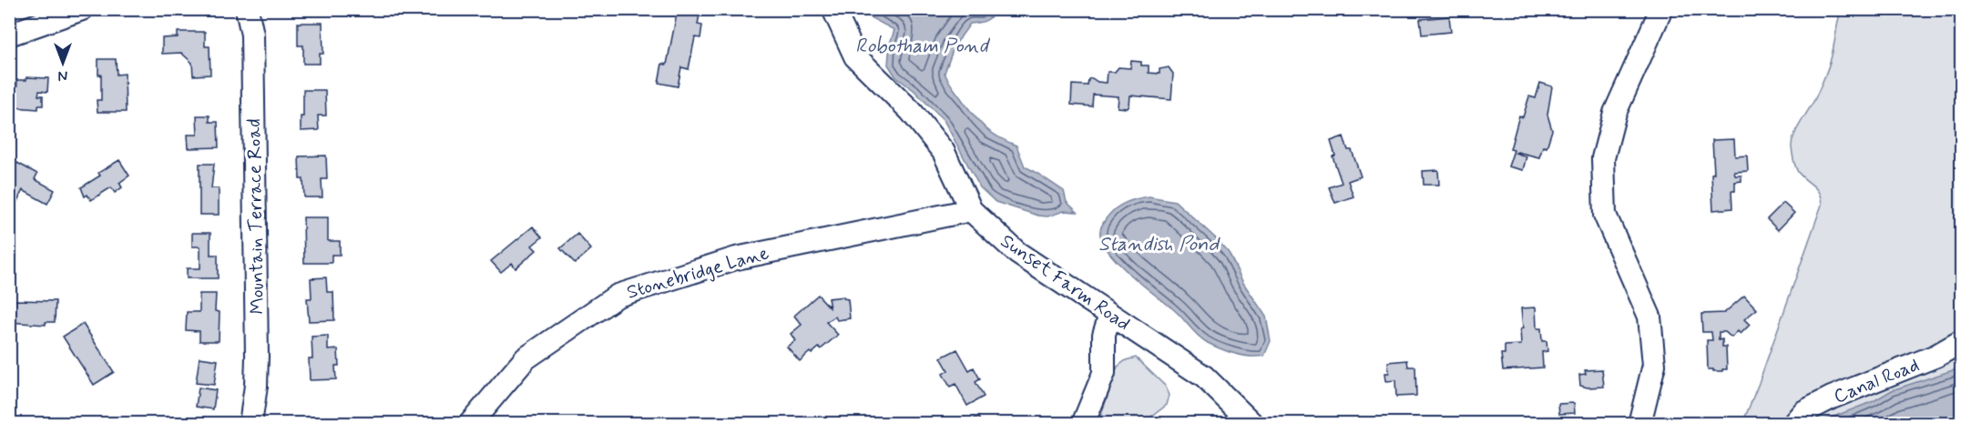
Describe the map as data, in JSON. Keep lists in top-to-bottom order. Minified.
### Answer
{"streets":{"street":["Mountain Terrace Road","Stonebridge Lane","Sunset Farm Road","Canal Road"]},"crossings":[["Stonebridge Lane","Sunset Farm Road"]],"water":["Robotham Pond","Standish Pond"],"north":"bottom"}
